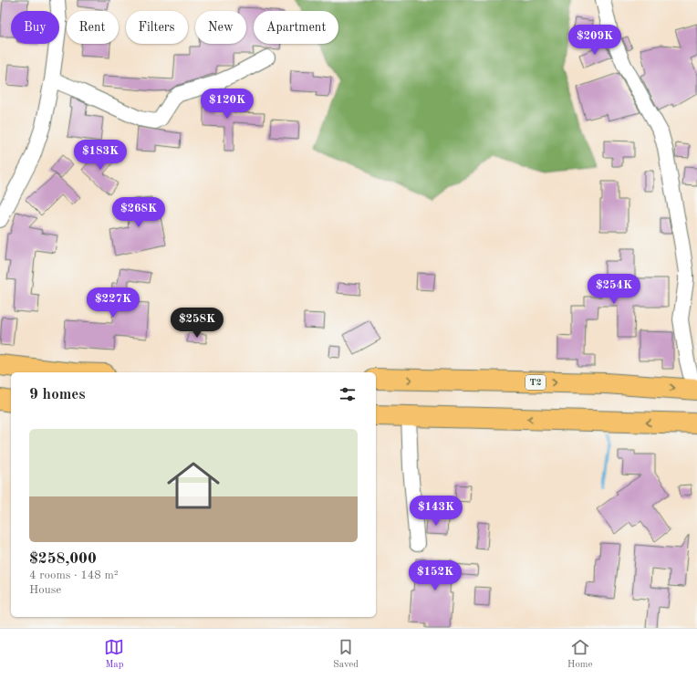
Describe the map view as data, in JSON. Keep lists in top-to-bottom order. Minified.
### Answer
{"streets":{"highway":["T2"]},"page":{"chip":["Buy","Rent","Filters","New","Apartment"],"price":["$209K","$120K","$183K","$268K","$254K","$227K","$258K","$143K","$152K"],"heading":"9 homes","list":[{"name":"$258,000","note":"4 rooms · 148 m² · House"}],"tabs":["Map","Saved","Home"]}}
